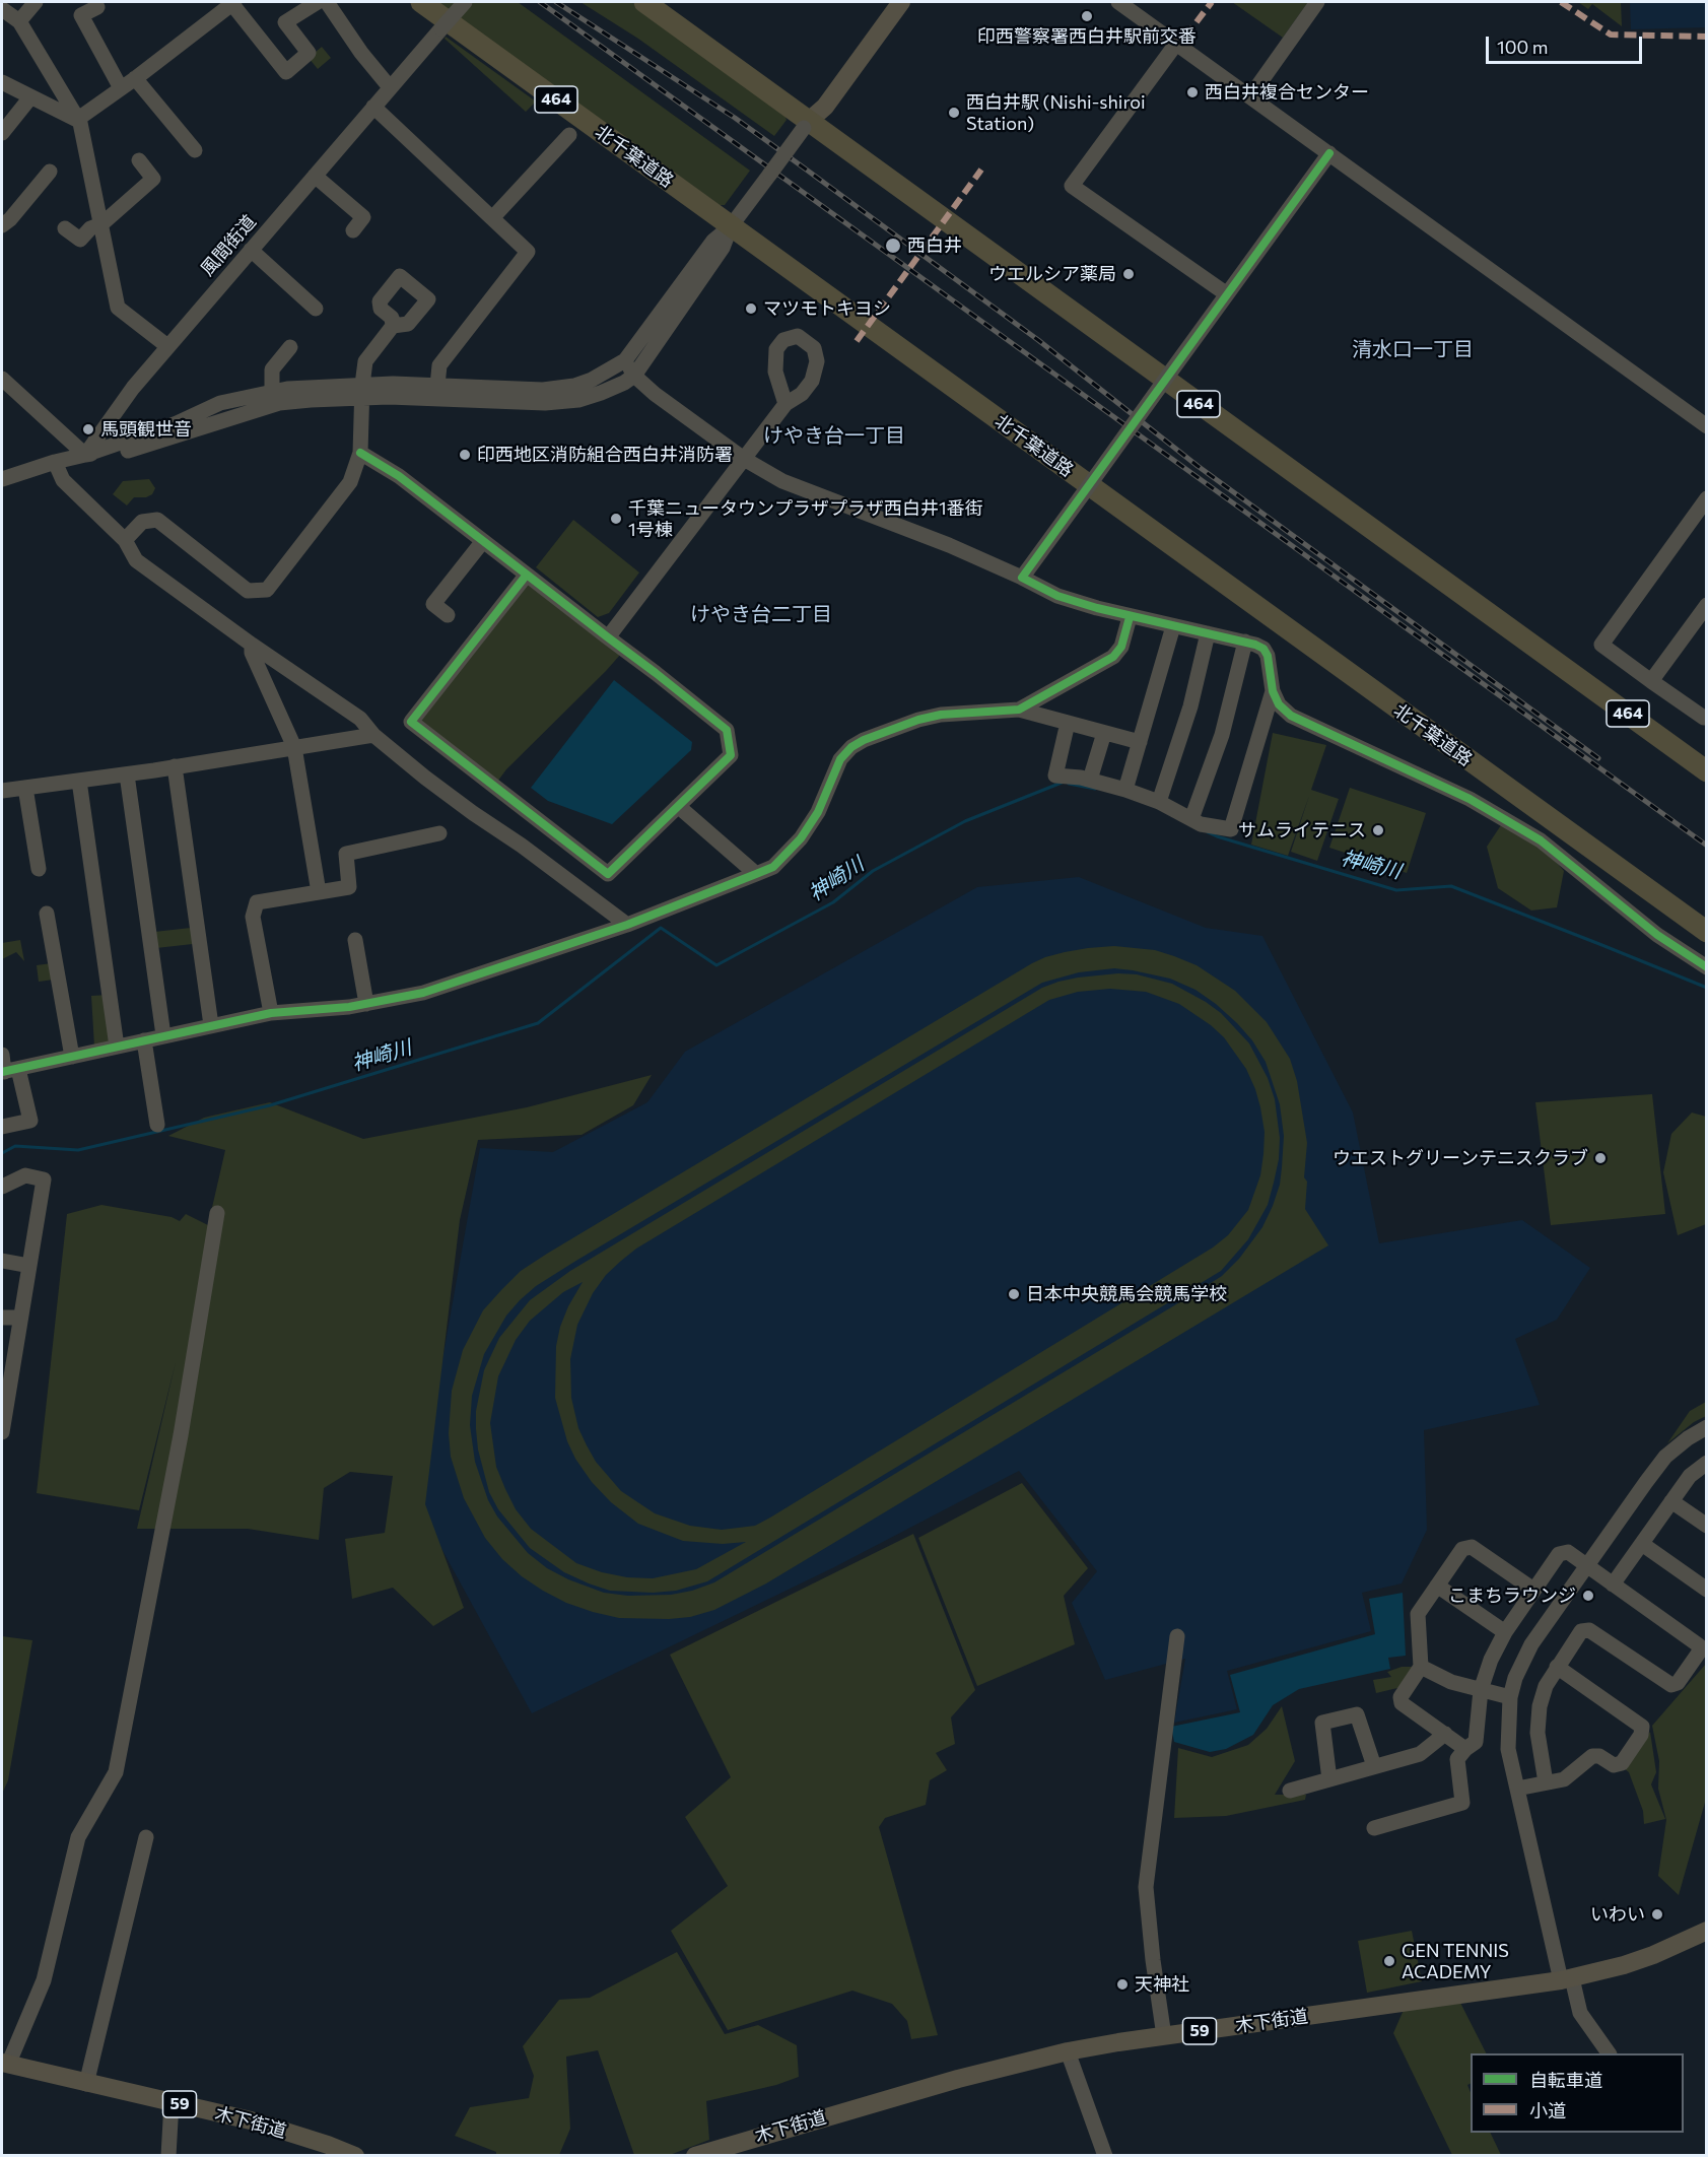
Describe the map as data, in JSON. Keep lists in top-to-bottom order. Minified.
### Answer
{"streets":{"highway":["464","北千葉道路"],"main road":["木下街道","59"],"street":["風間街道"]},"districts":["清水口一丁目","けやき台一丁目","けやき台二丁目"],"water":["神崎川"],"places":["印西警察署西白井駅前交番","西白井複合センター","西白井駅 (Nishi-shiroi Station)","西白井","ウエルシア薬局","マツモトキヨシ","馬頭観世音","印西地区消防組合西白井消防署","千葉ニュータウンプラザプラザ西白井1番街 1号棟","サムライテニス","ウエストグリーンテニスクラブ","日本中央競馬会競馬学校","こまちラウンジ","いわい","GEN TENNIS ACADEMY","天神社"],"legend":["自転車道","小道"],"scale_bar":"100 m"}
